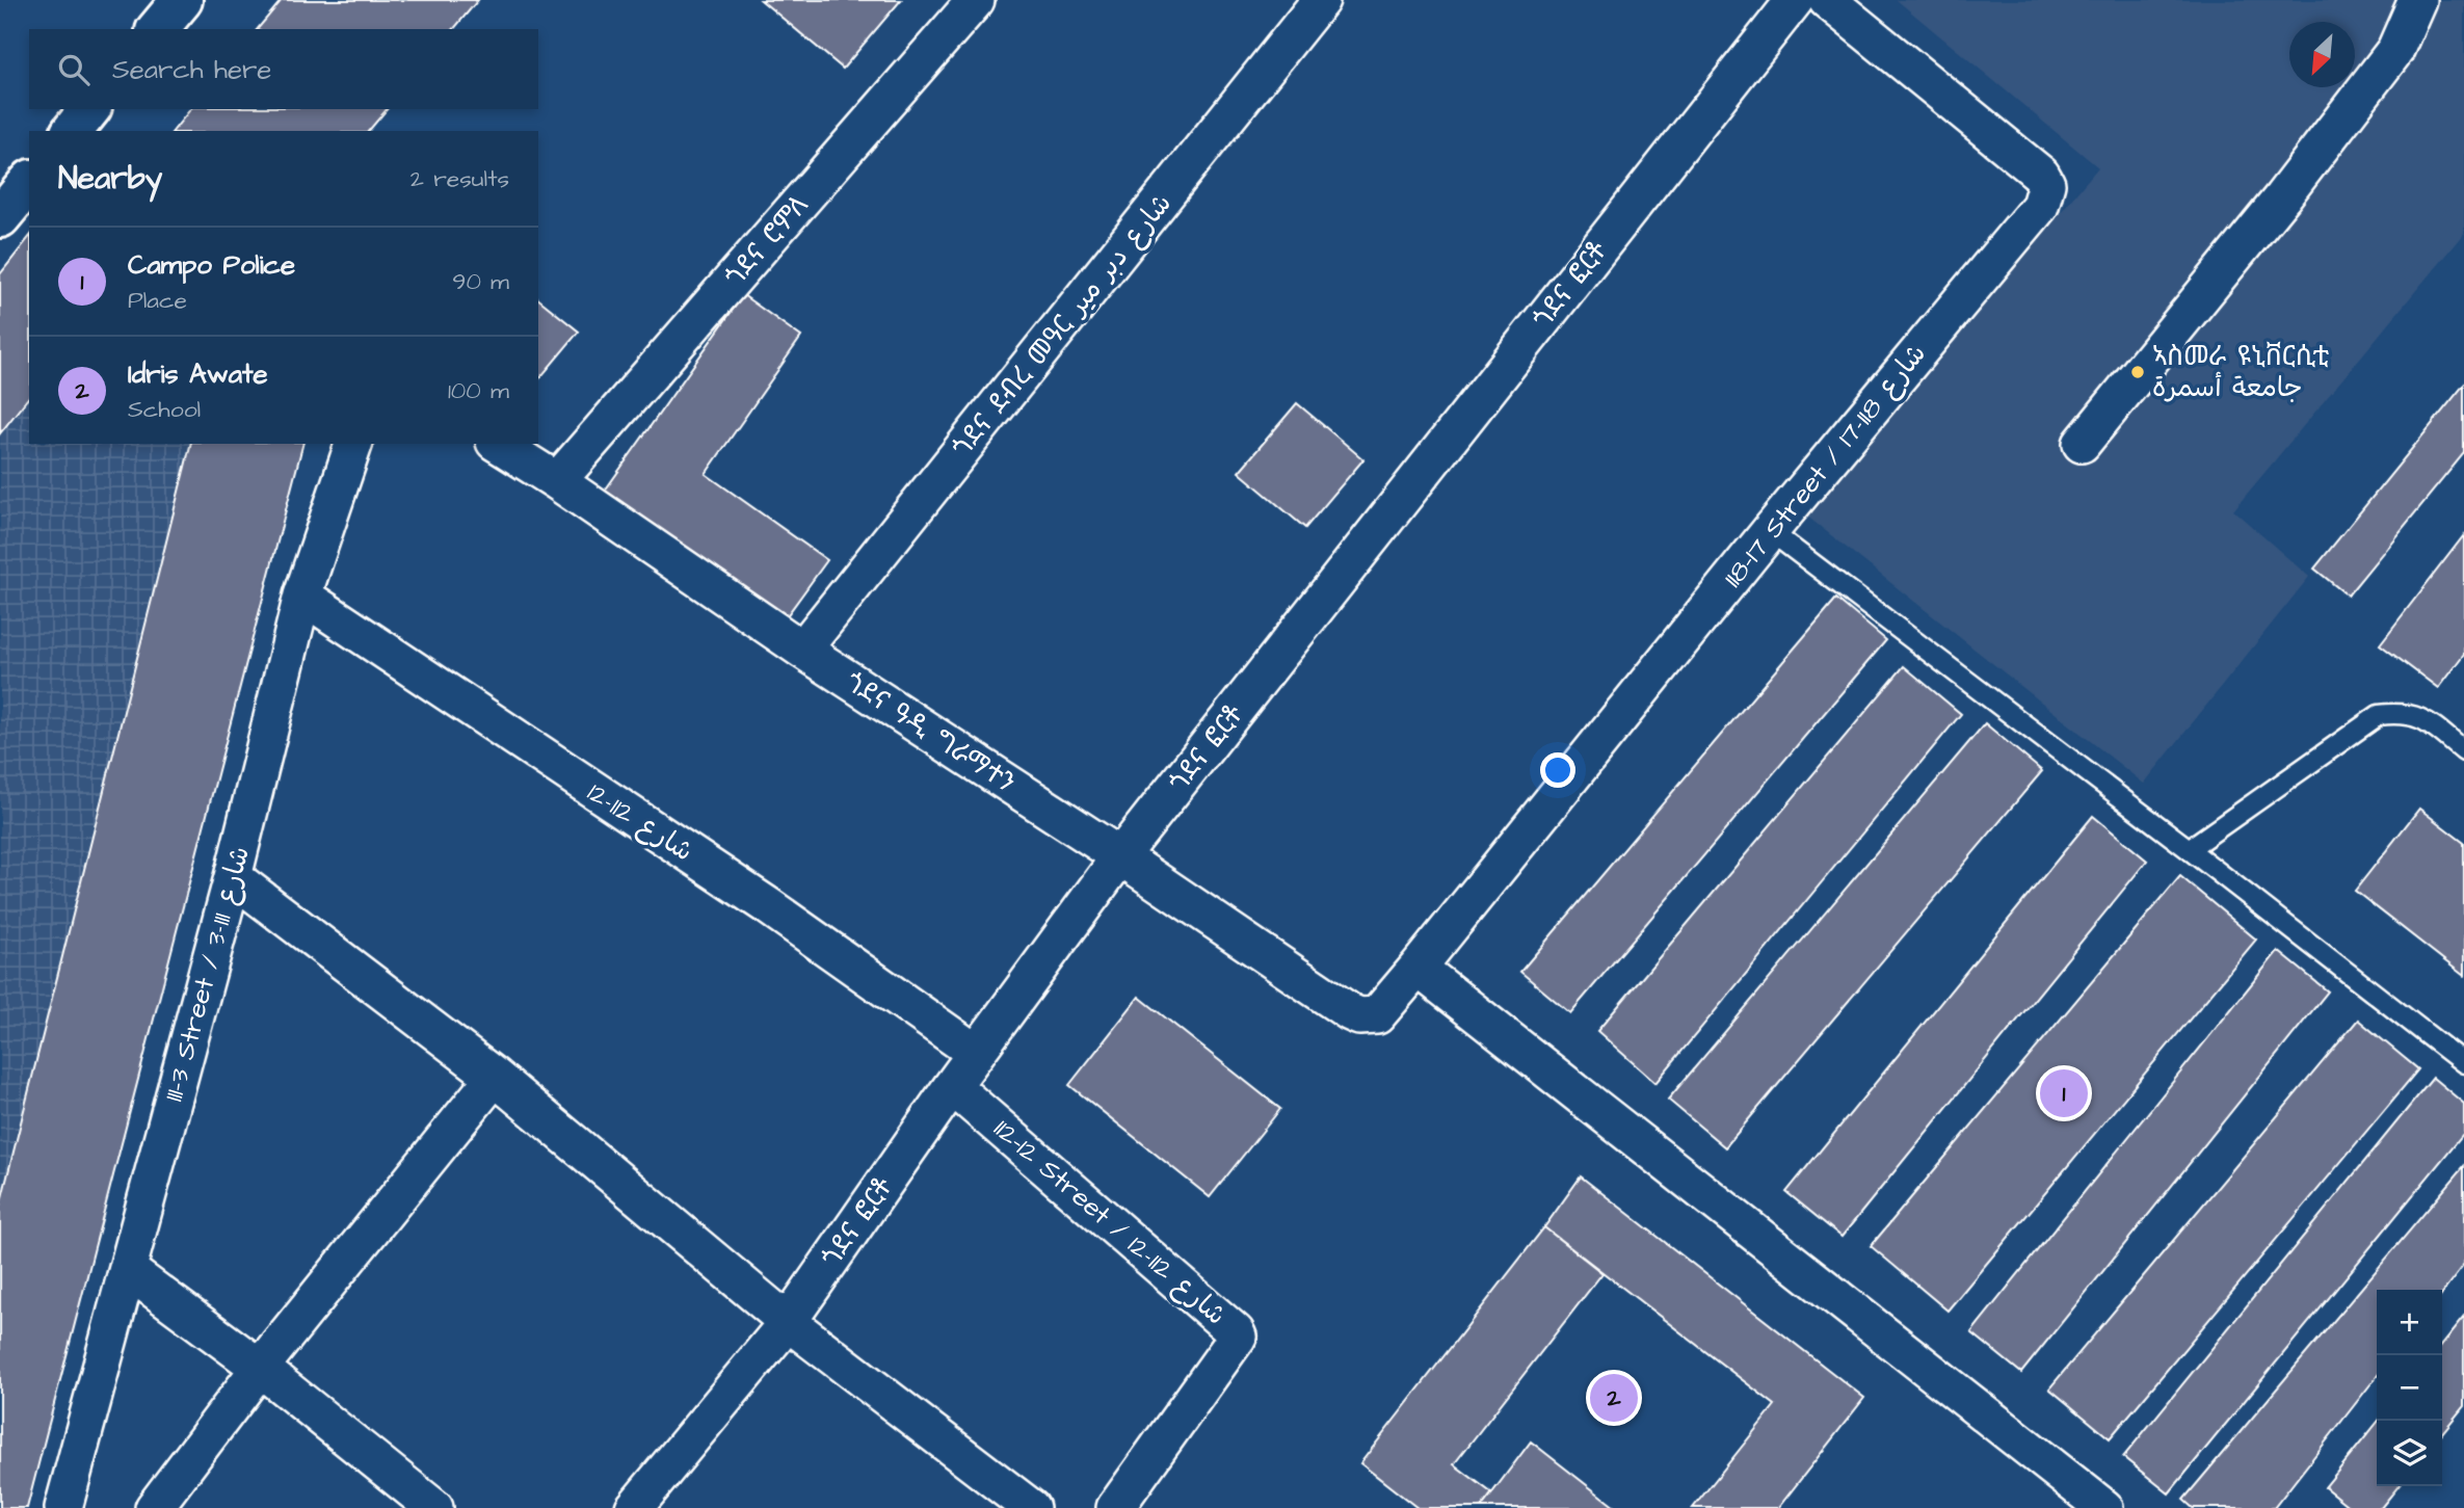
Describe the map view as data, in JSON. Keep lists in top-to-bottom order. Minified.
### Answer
{"streets":{"street":["ጎደና ሮምለ","ጎደና ፎርቶ","ጎደና ደብረ መዓር شارع دبر مير","118-17 Street / شارع 118-17","ጎደና ዓዲ ግራማተን","شارع 112-12","111-3 Street / شارع 111-3","112-12 Street / شارع 112-12"]},"crossings":[["ጎደና ሮምለ","ጎደና ዓዲ ግራማተን"],["ጎደና ፎርቶ","ጎደና ዓዲ ግራማተን"],["ጎደና ፎርቶ","شارع 112-12"],["ጎደና ፎርቶ","112-12 Street / شارع 112-12"],["ጎደና ደብረ መዓር شارع دبر مير","ጎደና ዓዲ ግራማተን"],["118-17 Street / شارع 118-17","ጎደና ዓዲ ግራማተን"],["شارع 112-12","111-3 Street / شارع 111-3"]],"places":["ኣስመራ ዩኒቨርሲቲ جامعة أسمرة"],"north":"bottom left","page":{"search":"Search here","heading":["Nearby","2 results"],"list":[{"mark":"1","name":"Campo Police","note":"Place","value":"90 m"},{"mark":"2","name":"Idris Awate","note":"School","value":"100 m"}],"pins":["1","2"],"map_buttons":["+","−"]}}
